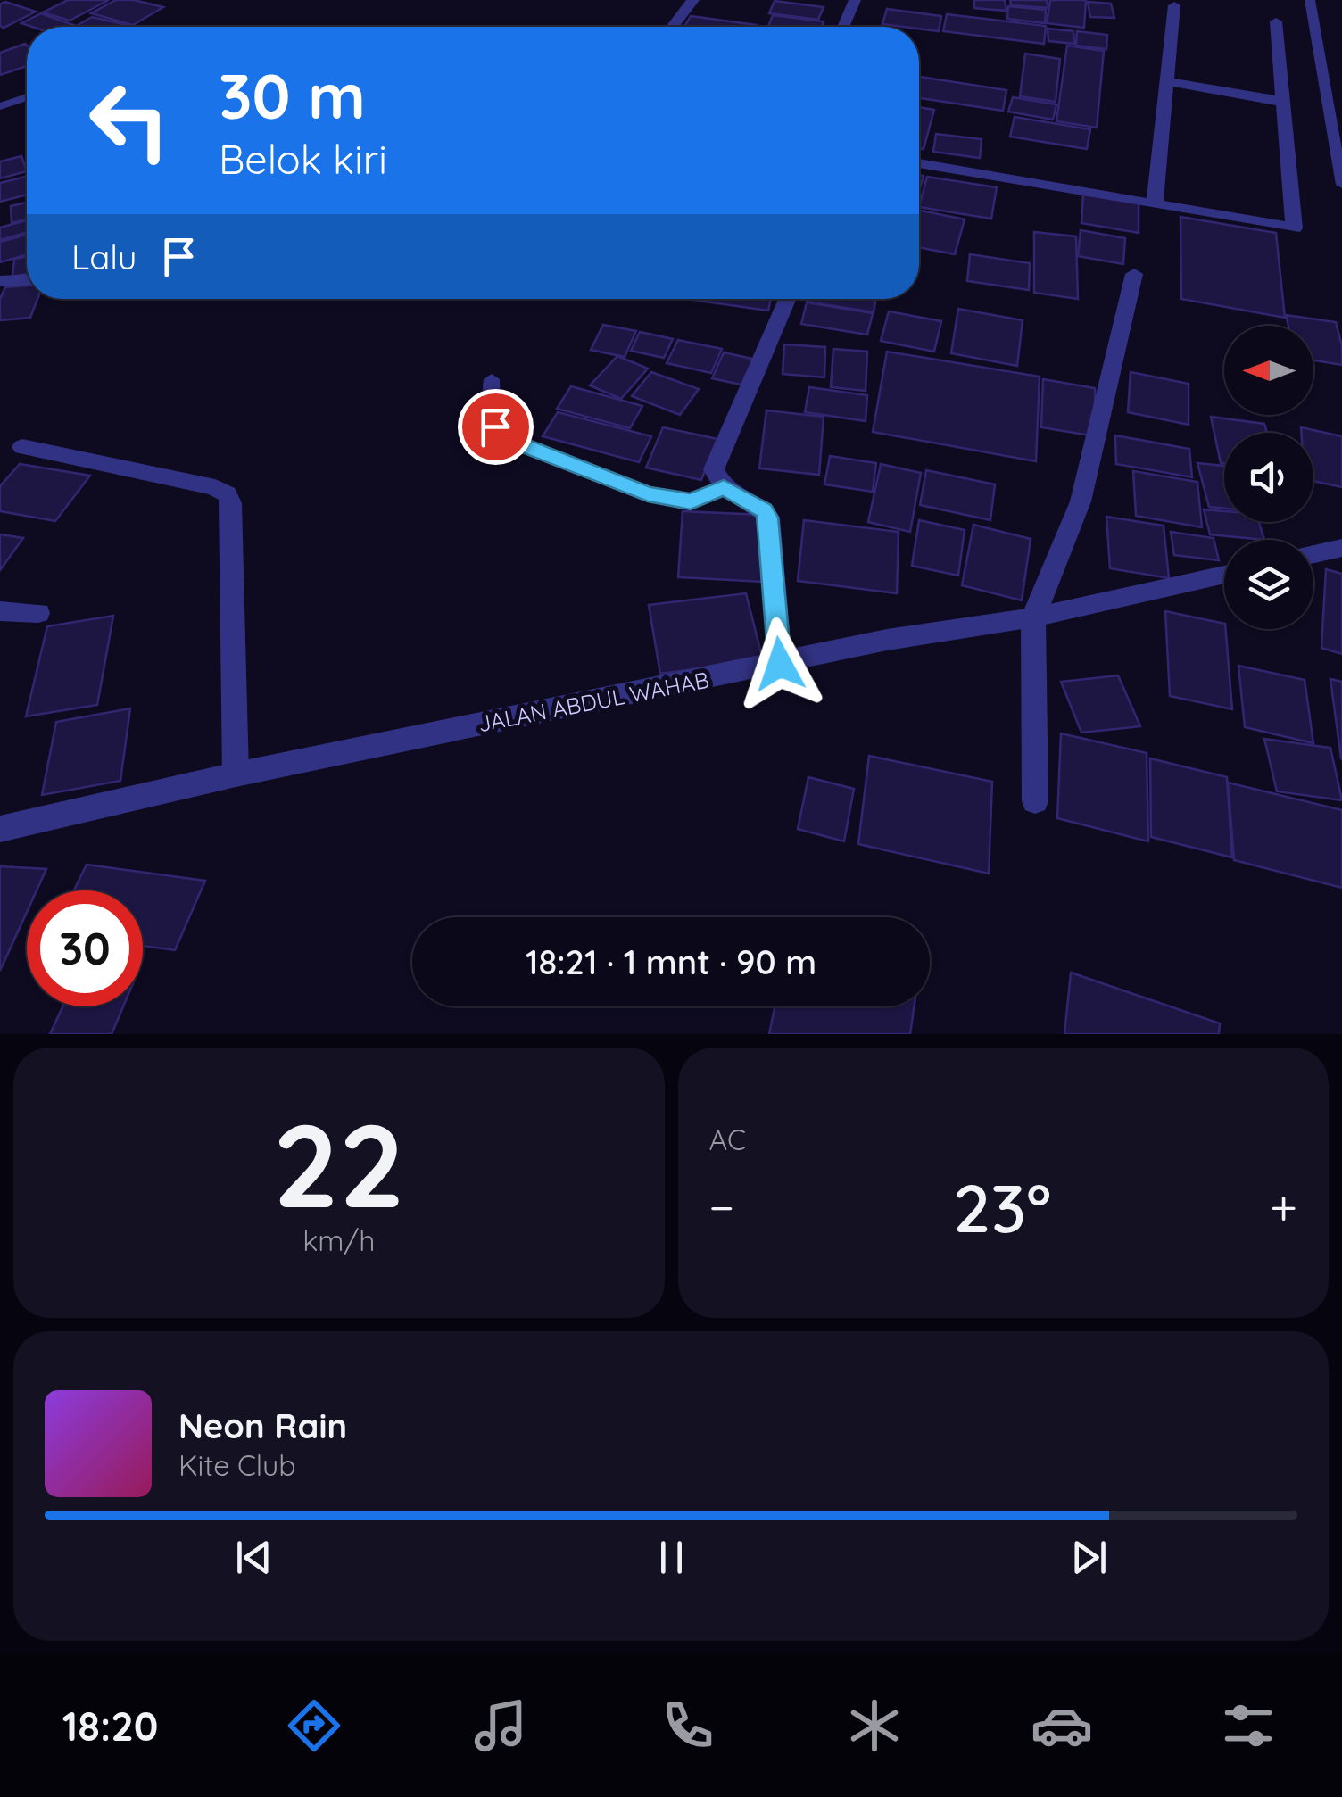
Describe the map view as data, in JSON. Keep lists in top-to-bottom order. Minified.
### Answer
{"streets":{"street":["JALAN ABDUL WAHAB"]},"north":"left","page":{"turn":["30 m","Belok kiri"],"then":"Lalu","limit":"30","trip":"18:21 · 1 mnt · 90 m","tile":[["22","km/h"],"AC"],"heat":["−","23°","+"],"song":["Neon Rain","Kite Club"],"tabs":"18:20"}}
